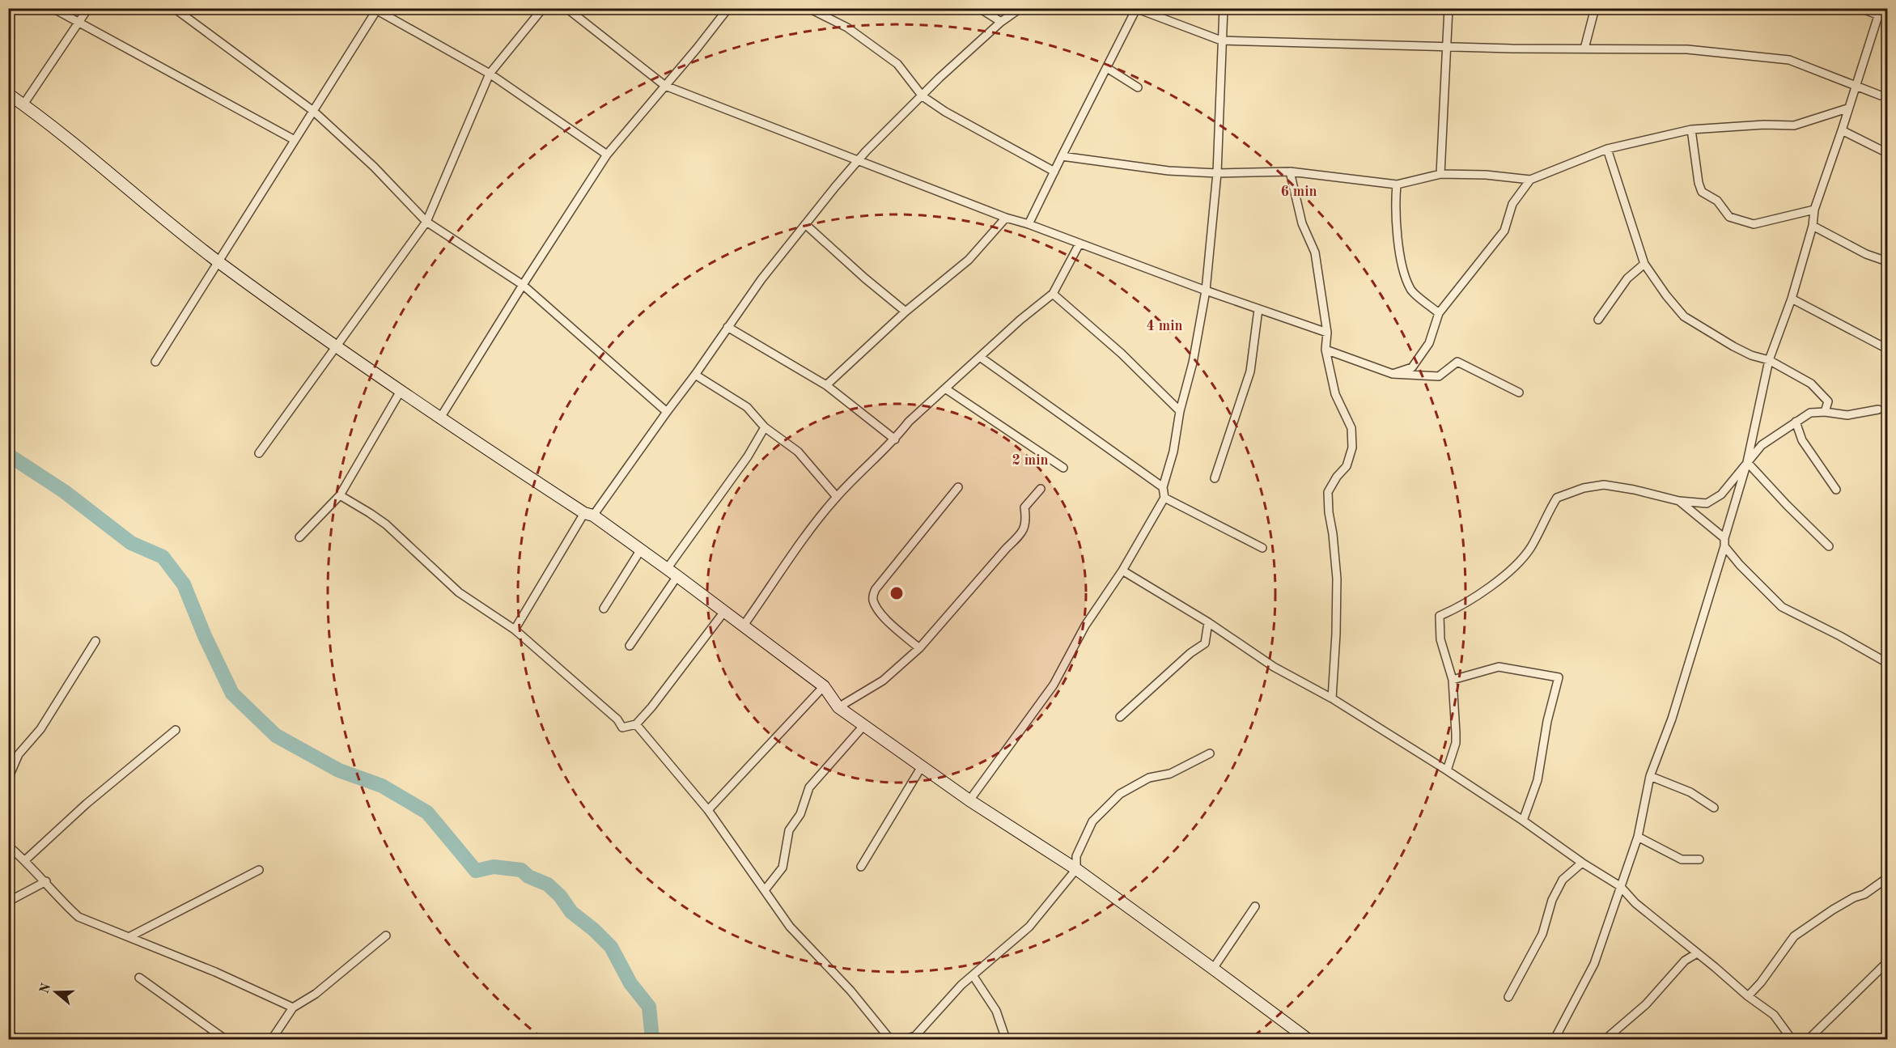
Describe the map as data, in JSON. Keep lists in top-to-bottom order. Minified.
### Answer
{"north":"left","rings":["6 min","4 min","2 min"]}
